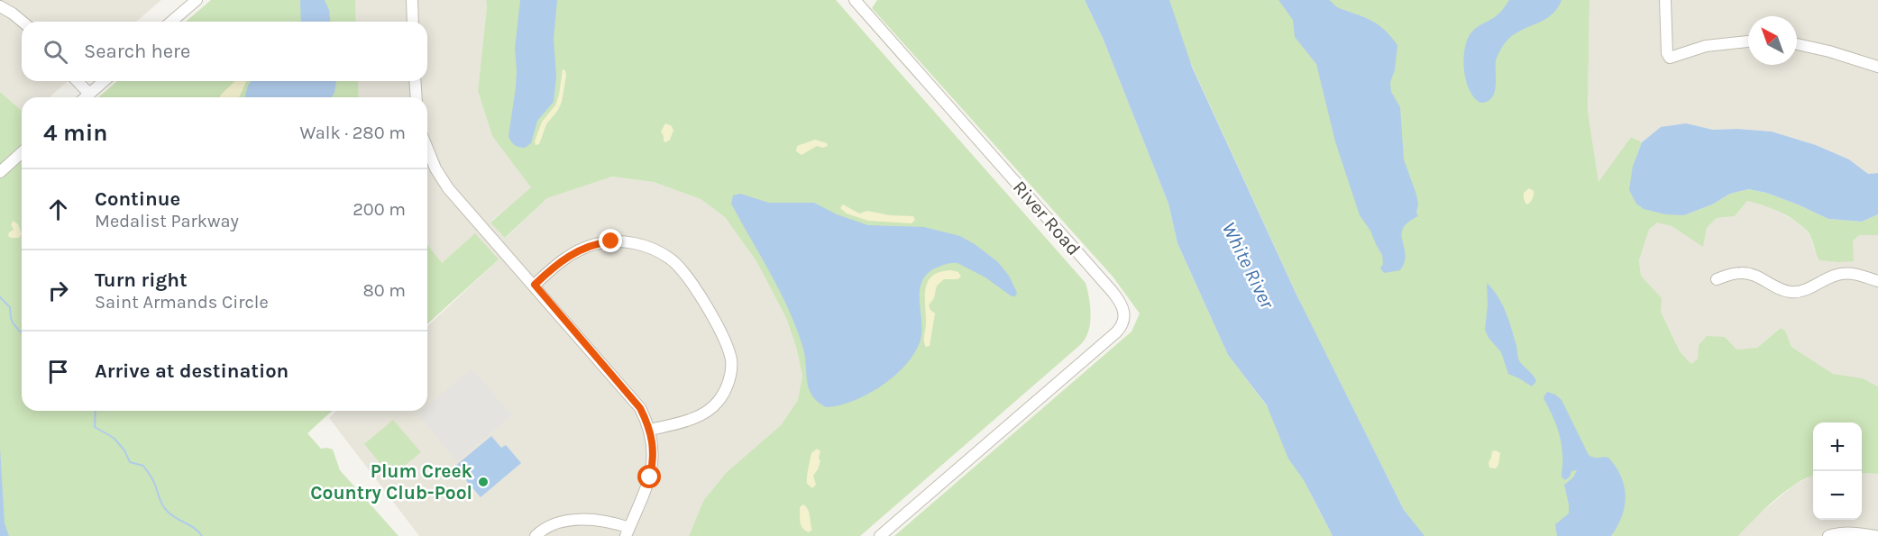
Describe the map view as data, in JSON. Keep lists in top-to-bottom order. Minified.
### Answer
{"streets":{"street":["River Road"]},"water":["White River"],"places":["Plum Creek Country Club-Pool"],"north":"top left","page":{"search":"Search here","heading":["4 min","Walk · 280 m"],"list":[["Continue","Medalist Parkway","200 m"],["Turn right","Saint Armands Circle","80 m"],"Arrive at destination"],"map_buttons":["+","−"]}}
